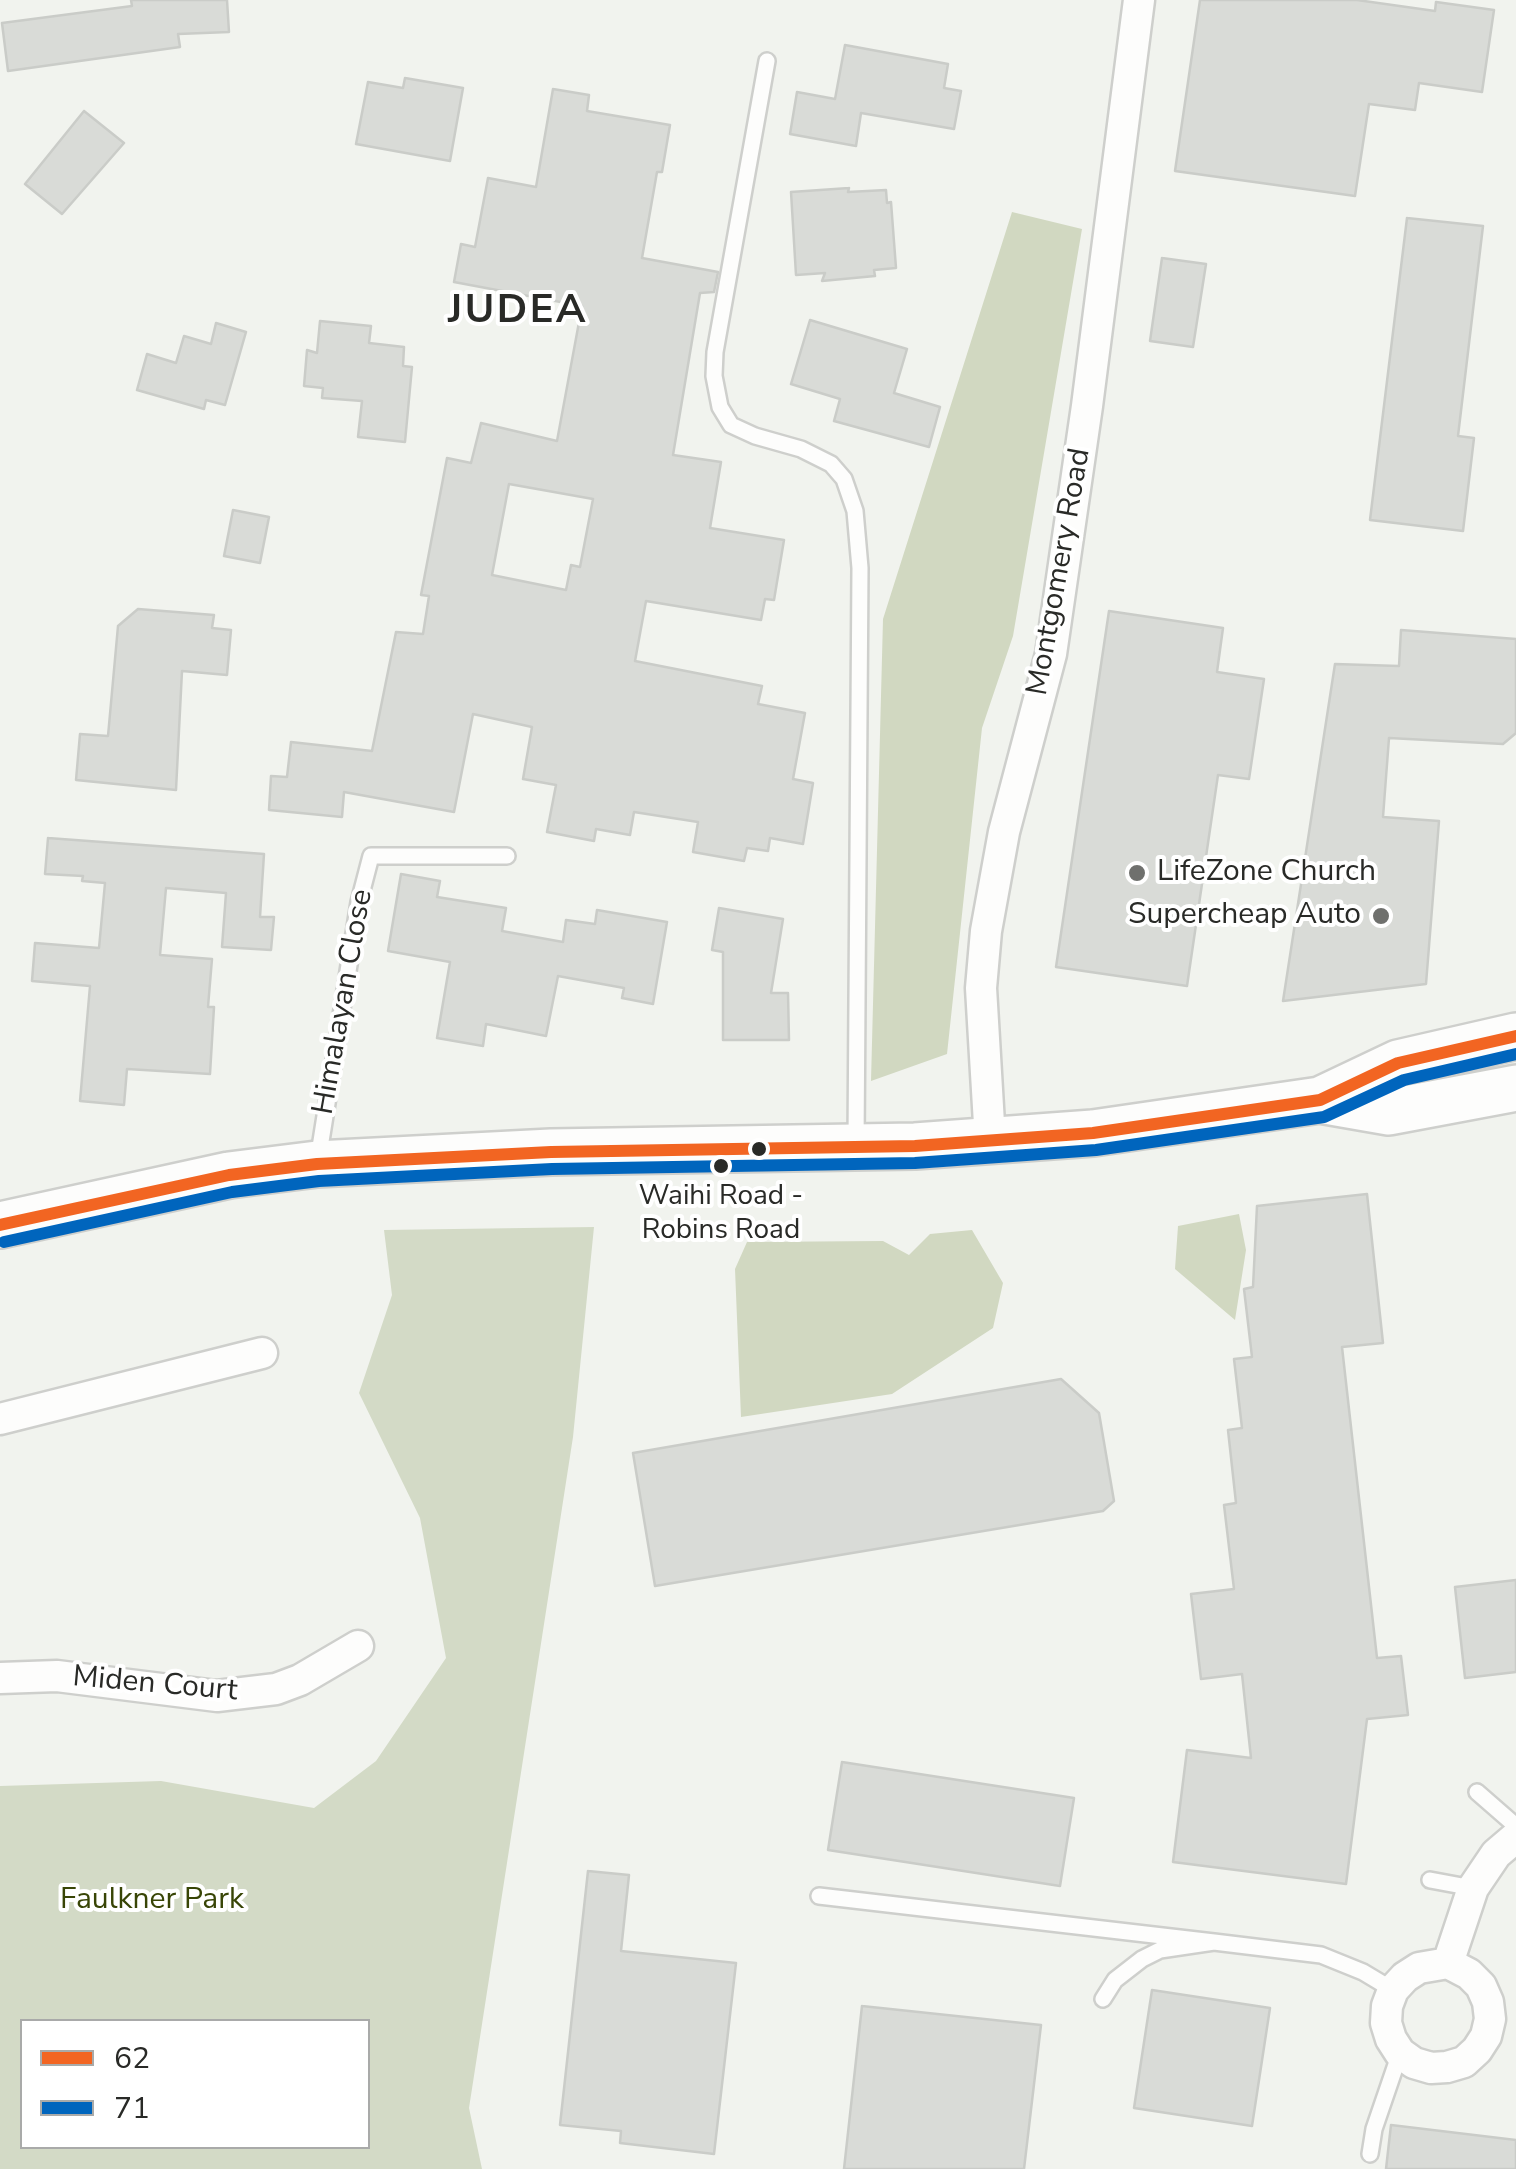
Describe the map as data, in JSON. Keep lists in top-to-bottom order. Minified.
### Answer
{"streets":{"street":["Montgomery Road","Miden Court"],"lane":["Himalayan Close"]},"districts":["JUDEA"],"parks":["Faulkner Park"],"places":["LifeZone Church","Supercheap Auto","Waihi Road - Robins Road"],"lines":["transit line 62","transit line 71"],"legend":["62","71"]}
